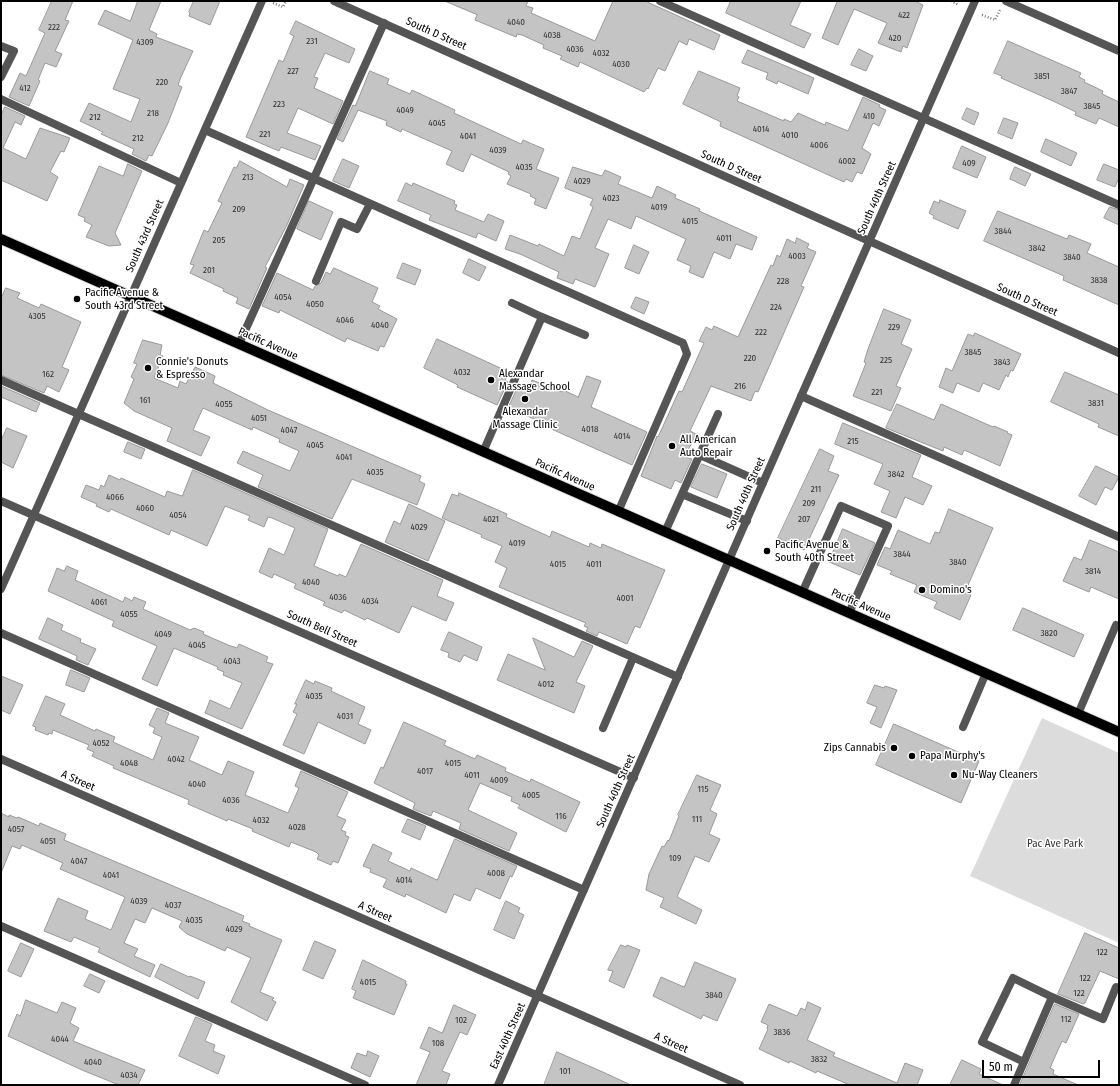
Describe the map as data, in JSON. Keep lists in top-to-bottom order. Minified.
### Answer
{"streets":{"main road":["Pacific Avenue"],"street":["South D Street","South 40th Street","South 43rd Street","South Bell Street","A Street","East 40th Street"]},"crossings":[["South D Street","South 40th Street"],["South 40th Street","Pacific Avenue"],["South 40th Street","South Bell Street"],["South 40th Street","A Street"],["South 40th Street","East 40th Street"],["South 43rd Street","Pacific Avenue"],["South 43rd Street","South Bell Street"],["A Street","East 40th Street"]],"parks":["Pac Ave Park"],"places":["Pacific Avenue & South 43rd Street","Connie's Donuts & Espresso","Alexandar Massage School","Alexandar Massage Clinic","All American Auto Repair","Pacific Avenue & South 40th Street","Domino's","Zips Cannabis","Papa Murphy's","Nu-Way Cleaners"],"house_numbers":["422","4040","222","4038","420","231","4309","4036","4032","4030","227","3851","220","412","3847","223","3845","4049","218","410","212","4045","4014","221","4010","4041","212","4006","4039","4002","409","4035","213","4029","4023","4019","209","4015","3844","4011","205","3842","4003","3840","201","3838","228","4054","4050","224","4305","4046","4040","229","222","3845","220","225","3843","4032","162","216","221","161","3831","4055","4051","4018","4047","4014","215","4045","4041","4035","3842","211","4066","209","4060","4054","4021","207","4029","4019","3844","3840","4015","4011","3814","4040","4036","4001","4034","4061","4055","3820","4049","4045","4043","4012","4035","4031","4052","4042","4048","4015","4017","4011","4009","4040","115","4005","4036","116","111","4032","4028","4057","4051","109","4047","4008","4041","4014","4039","4037","4035","4029","122","122","4015","122","3840","112","102","3836","4044","108","3832","4040","101","4034"],"scale_bar":"50 m"}
